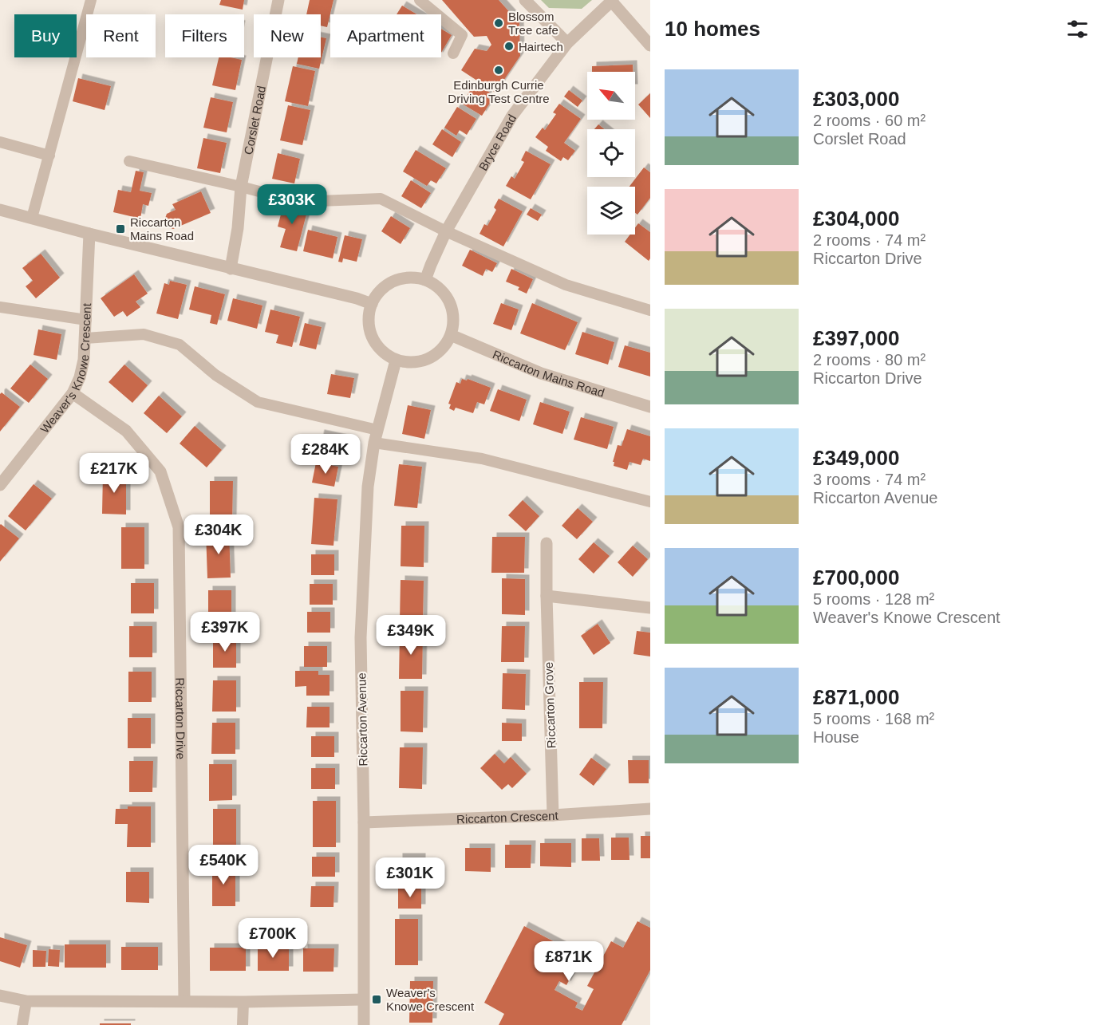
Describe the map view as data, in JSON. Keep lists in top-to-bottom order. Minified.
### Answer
{"streets":{"street":["Corslet Road","Bryce Road","Weaver's Knowe Crescent","Riccarton Mains Road","Riccarton Grove","Riccarton Drive","Riccarton Avenue","Riccarton Crescent"]},"crossings":[["Bryce Road","Riccarton Mains Road"],["Bryce Road","Riccarton Avenue"],["Weaver's Knowe Crescent","Riccarton Drive"],["Riccarton Mains Road","Riccarton Avenue"],["Riccarton Grove","Riccarton Crescent"],["Riccarton Avenue","Riccarton Crescent"]],"places":{"other":["Blossom Tree cafe","Hairtech","Edinburgh Currie Driving Test Centre"],"transit":["Riccarton Mains Road","Weaver's Knowe Crescent"]},"north":"top left","page":{"heading":"10 homes","chip":["Buy","Rent","Filters","New","Apartment"],"list":[{"name":"£303,000","note":"2 rooms · 60 m² · Corslet Road"},{"name":"£304,000","note":"2 rooms · 74 m² · Riccarton Drive"},{"name":"£397,000","note":"2 rooms · 80 m² · Riccarton Drive"},{"name":"£349,000","note":"3 rooms · 74 m² · Riccarton Avenue"},{"name":"£700,000","note":"5 rooms · 128 m² · Weaver's Knowe Crescent"},{"name":"£871,000","note":"5 rooms · 168 m² · House"}],"price":["£303K","£284K","£217K","£304K","£397K","£349K","£540K","£301K","£700K","£871K"]}}
